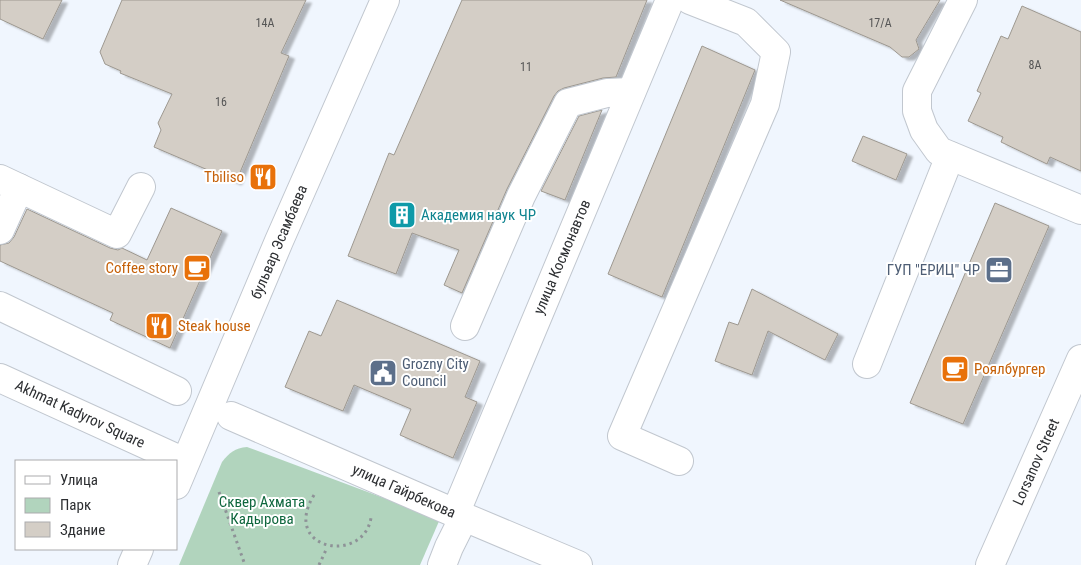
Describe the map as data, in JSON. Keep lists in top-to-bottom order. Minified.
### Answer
{"streets":{"street":["бульвар Эсамбаева","улица Космонавтов","Akhmat Kadyrov Square","Lorsanov Street","улица Гайрбекова"]},"crossings":[["улица Космонавтов","улица Гайрбекова"]],"parks":["Сквер Ахмата Кадырова"],"places":{"restaurant":["Tbiliso","Steak house"],"building":["Академия наук ЧР"],"cafe":["Coffee story","Роялбургер"],"office":["ГУП \"ЕРИЦ\" ЧР"],"public building":["Grozny City Council"]},"house_numbers":["14А","17/А","8А","11","16"],"legend":["Улица","Парк","Здание"]}
